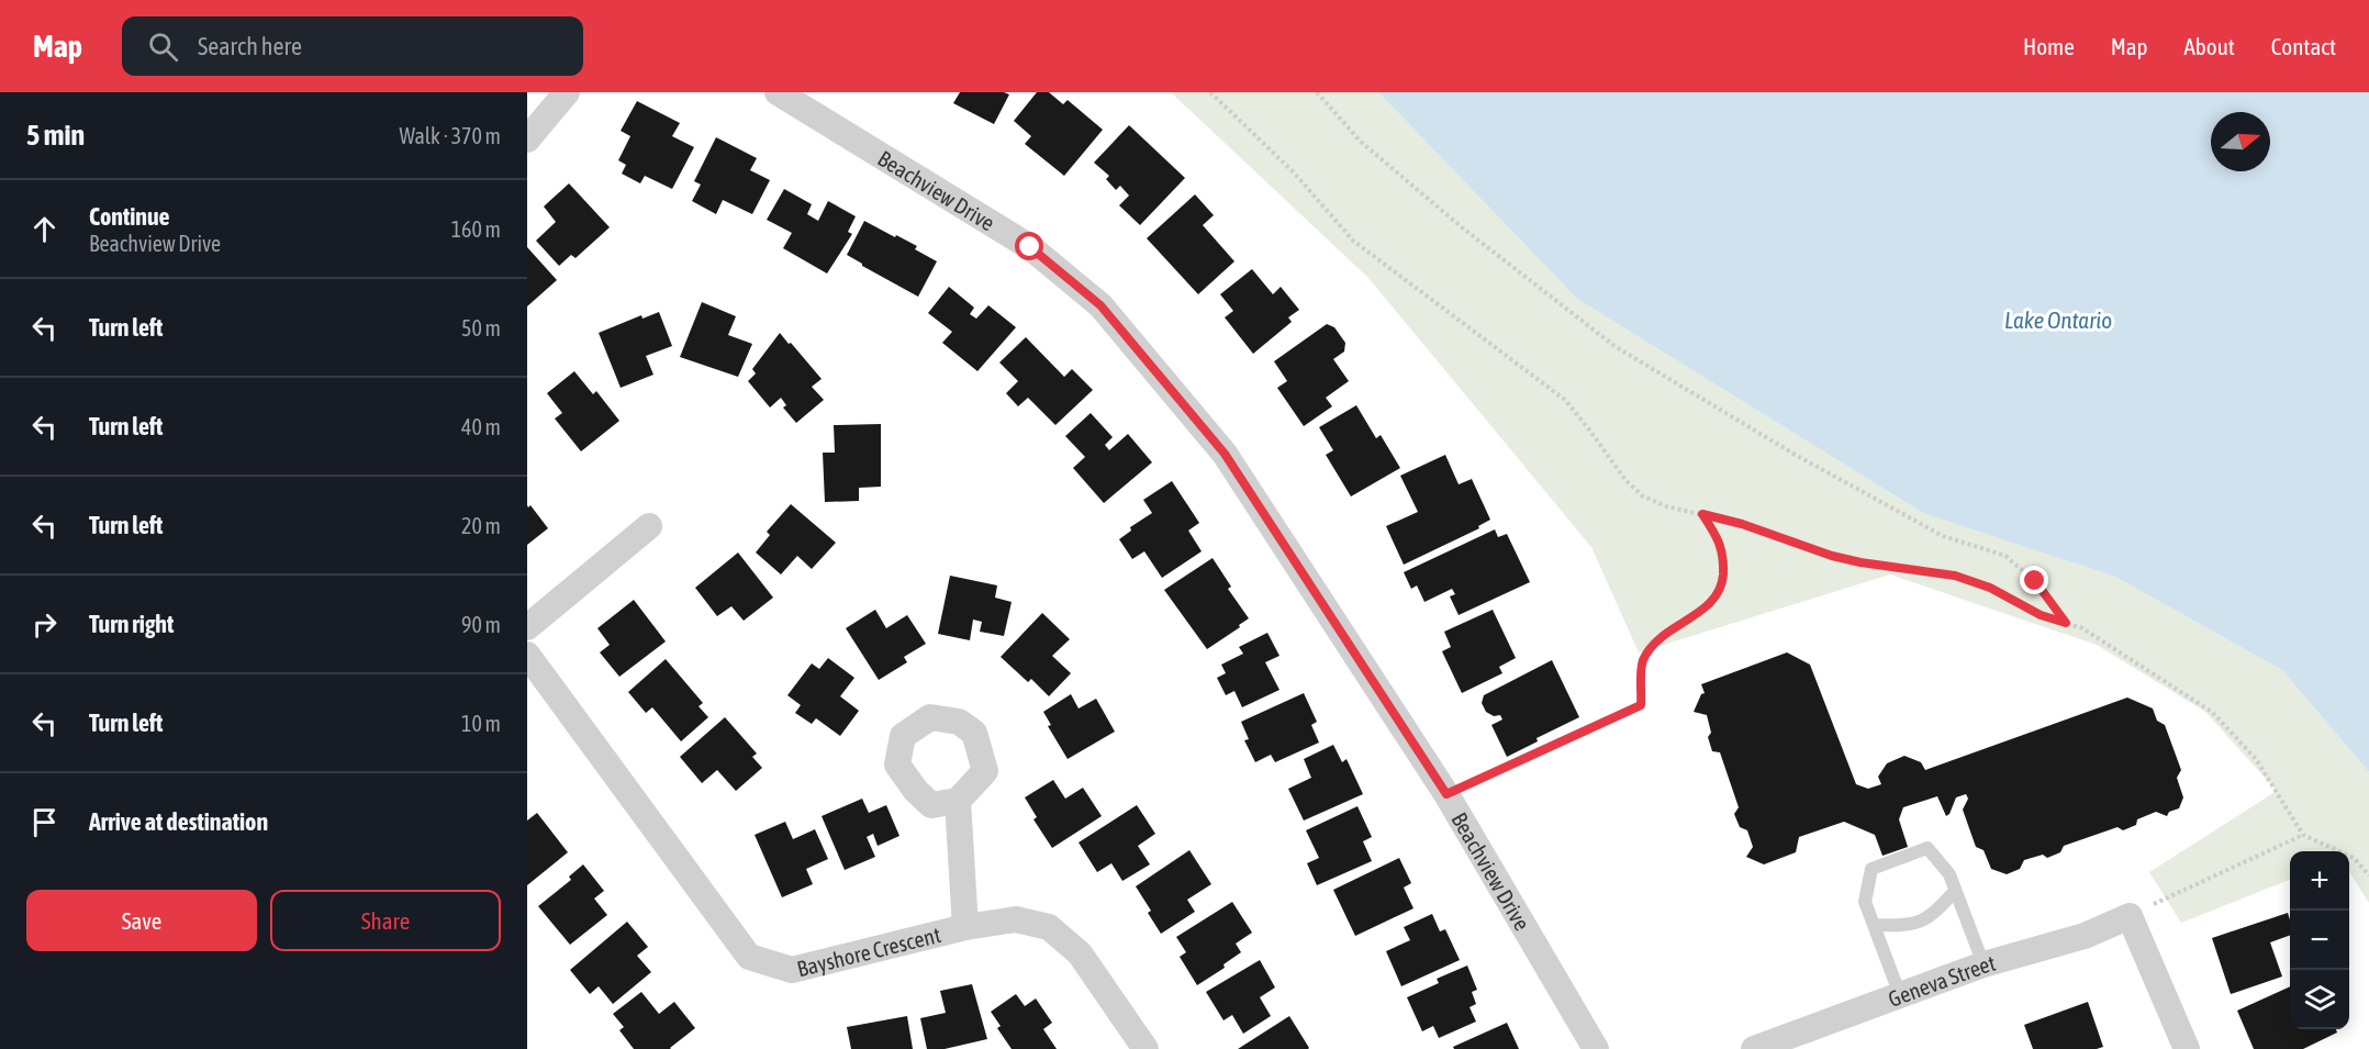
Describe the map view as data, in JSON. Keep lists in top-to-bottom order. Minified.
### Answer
{"streets":{"street":["Beachview Drive","Bayshore Crescent","Geneva Street"]},"water":["Lake Ontario"],"north":"right","page":{"header":"Map","search":"Search here","nav":["Home","Map","About","Contact"],"heading":["5 min","Walk · 370 m"],"list":[["Continue","Beachview Drive","160 m"],["Turn left","50 m"],["Turn left","40 m"],["Turn left","20 m"],["Turn right","90 m"],["Turn left","10 m"],"Arrive at destination"],"map_buttons":["+","−"],"buttons":["Save","Share"]}}
